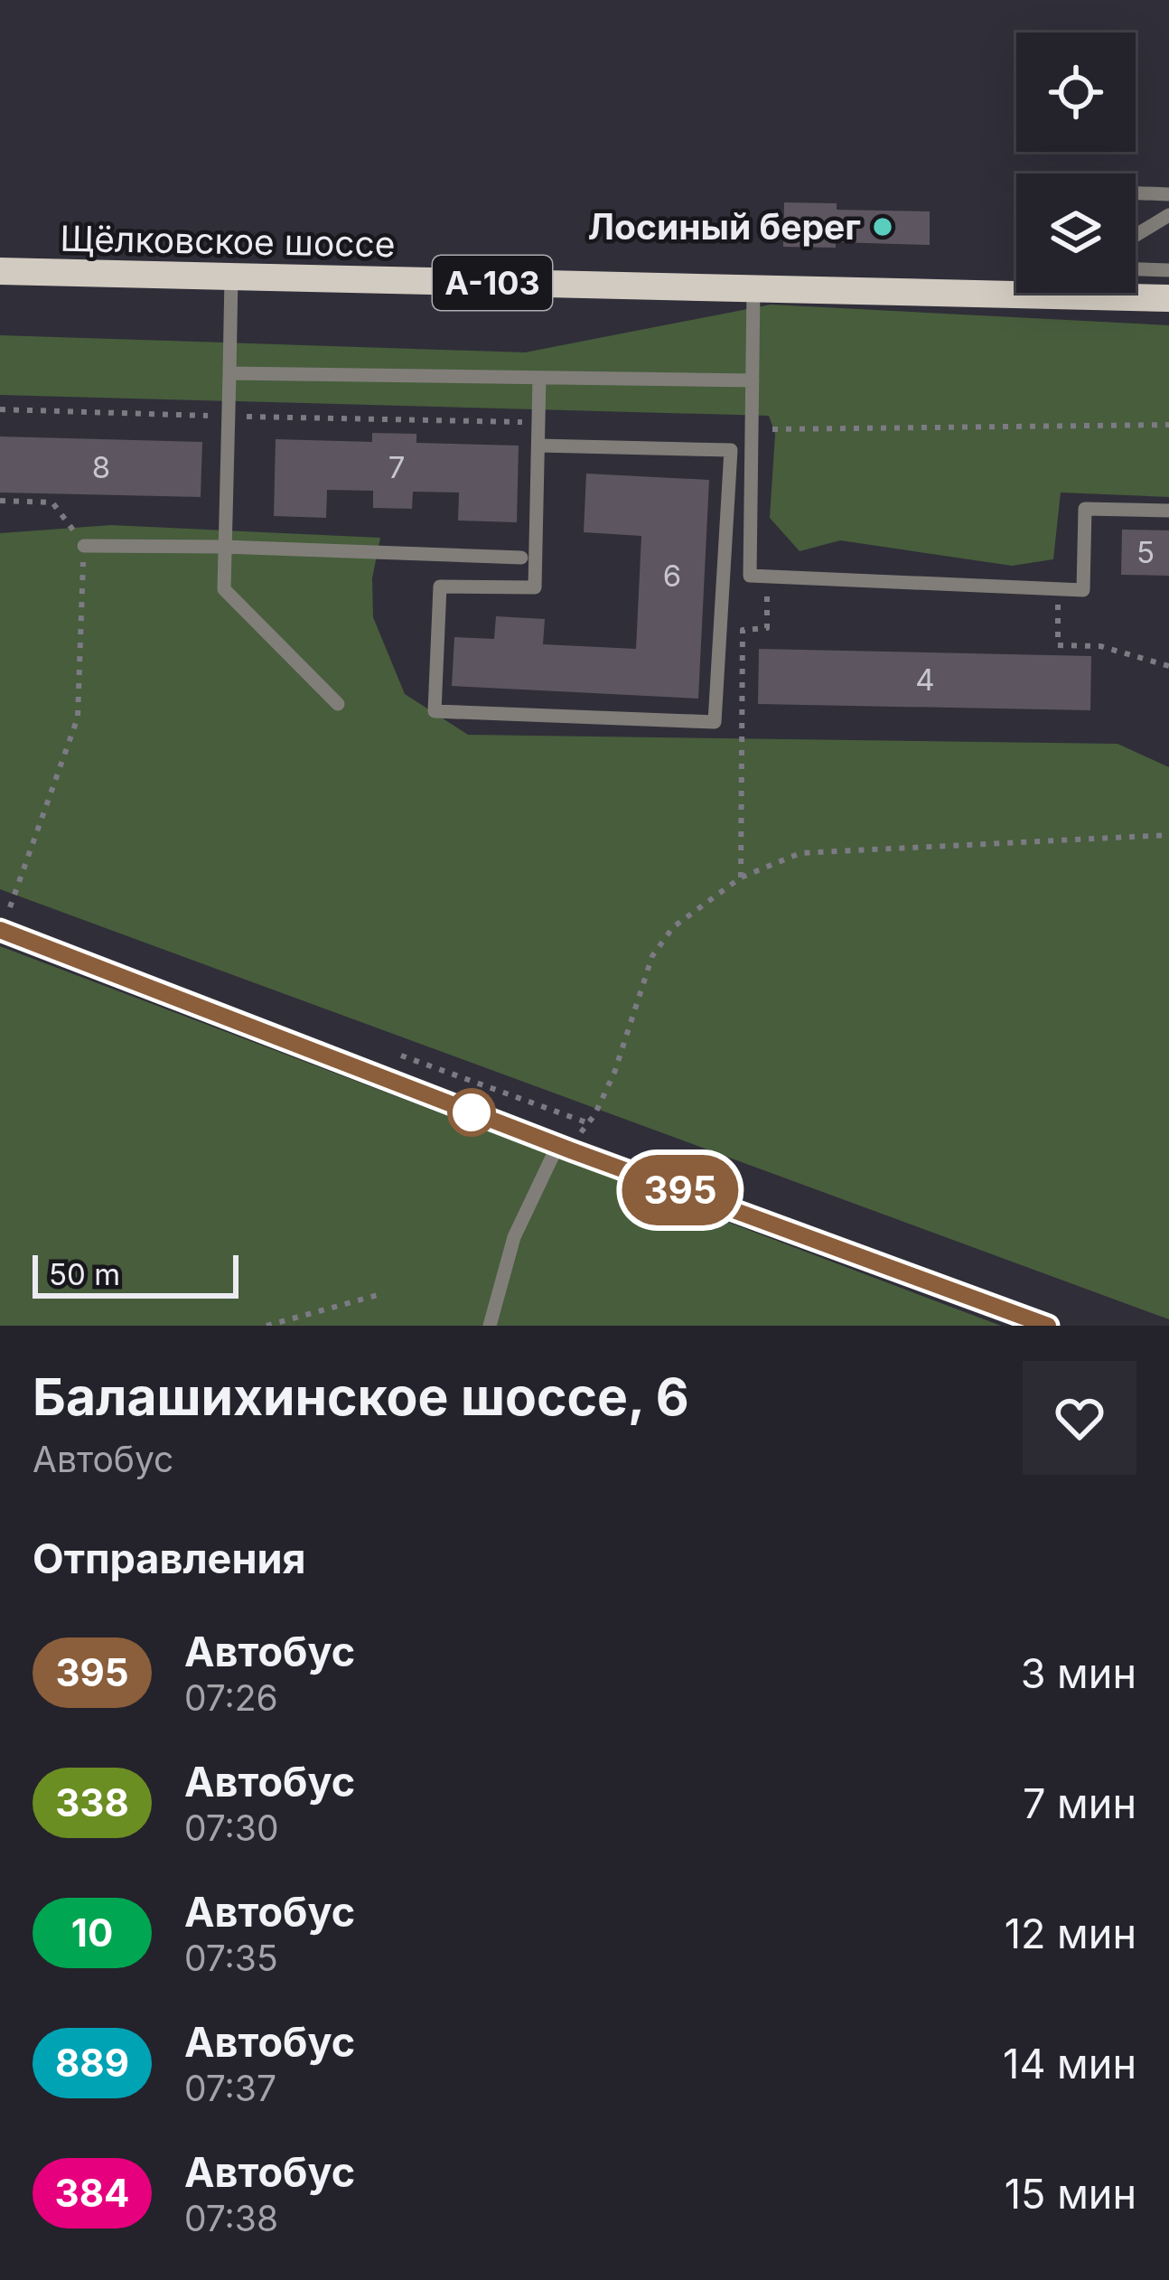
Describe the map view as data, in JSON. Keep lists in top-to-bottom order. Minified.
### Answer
{"streets":{"main road":["Щёлковское шоссе","А-103"]},"places":["Лосиный берег"],"lines":["bus line 395"],"house_numbers":["8","7","5","6","4"],"scale_bar":"50 m","page":{"on_map":"395","scale":"50 m","heading":[["Балашихинское шоссе, 6","Автобус"],"Отправления"],"list":[{"mark":"395","name":"Автобус","note":"07:26","value":"3 мин"},{"mark":"338","name":"Автобус","note":"07:30","value":"7 мин"},{"mark":"10","name":"Автобус","note":"07:35","value":"12 мин"},{"mark":"889","name":"Автобус","note":"07:37","value":"14 мин"},{"mark":"384","name":"Автобус","note":"07:38","value":"15 мин"}]}}
